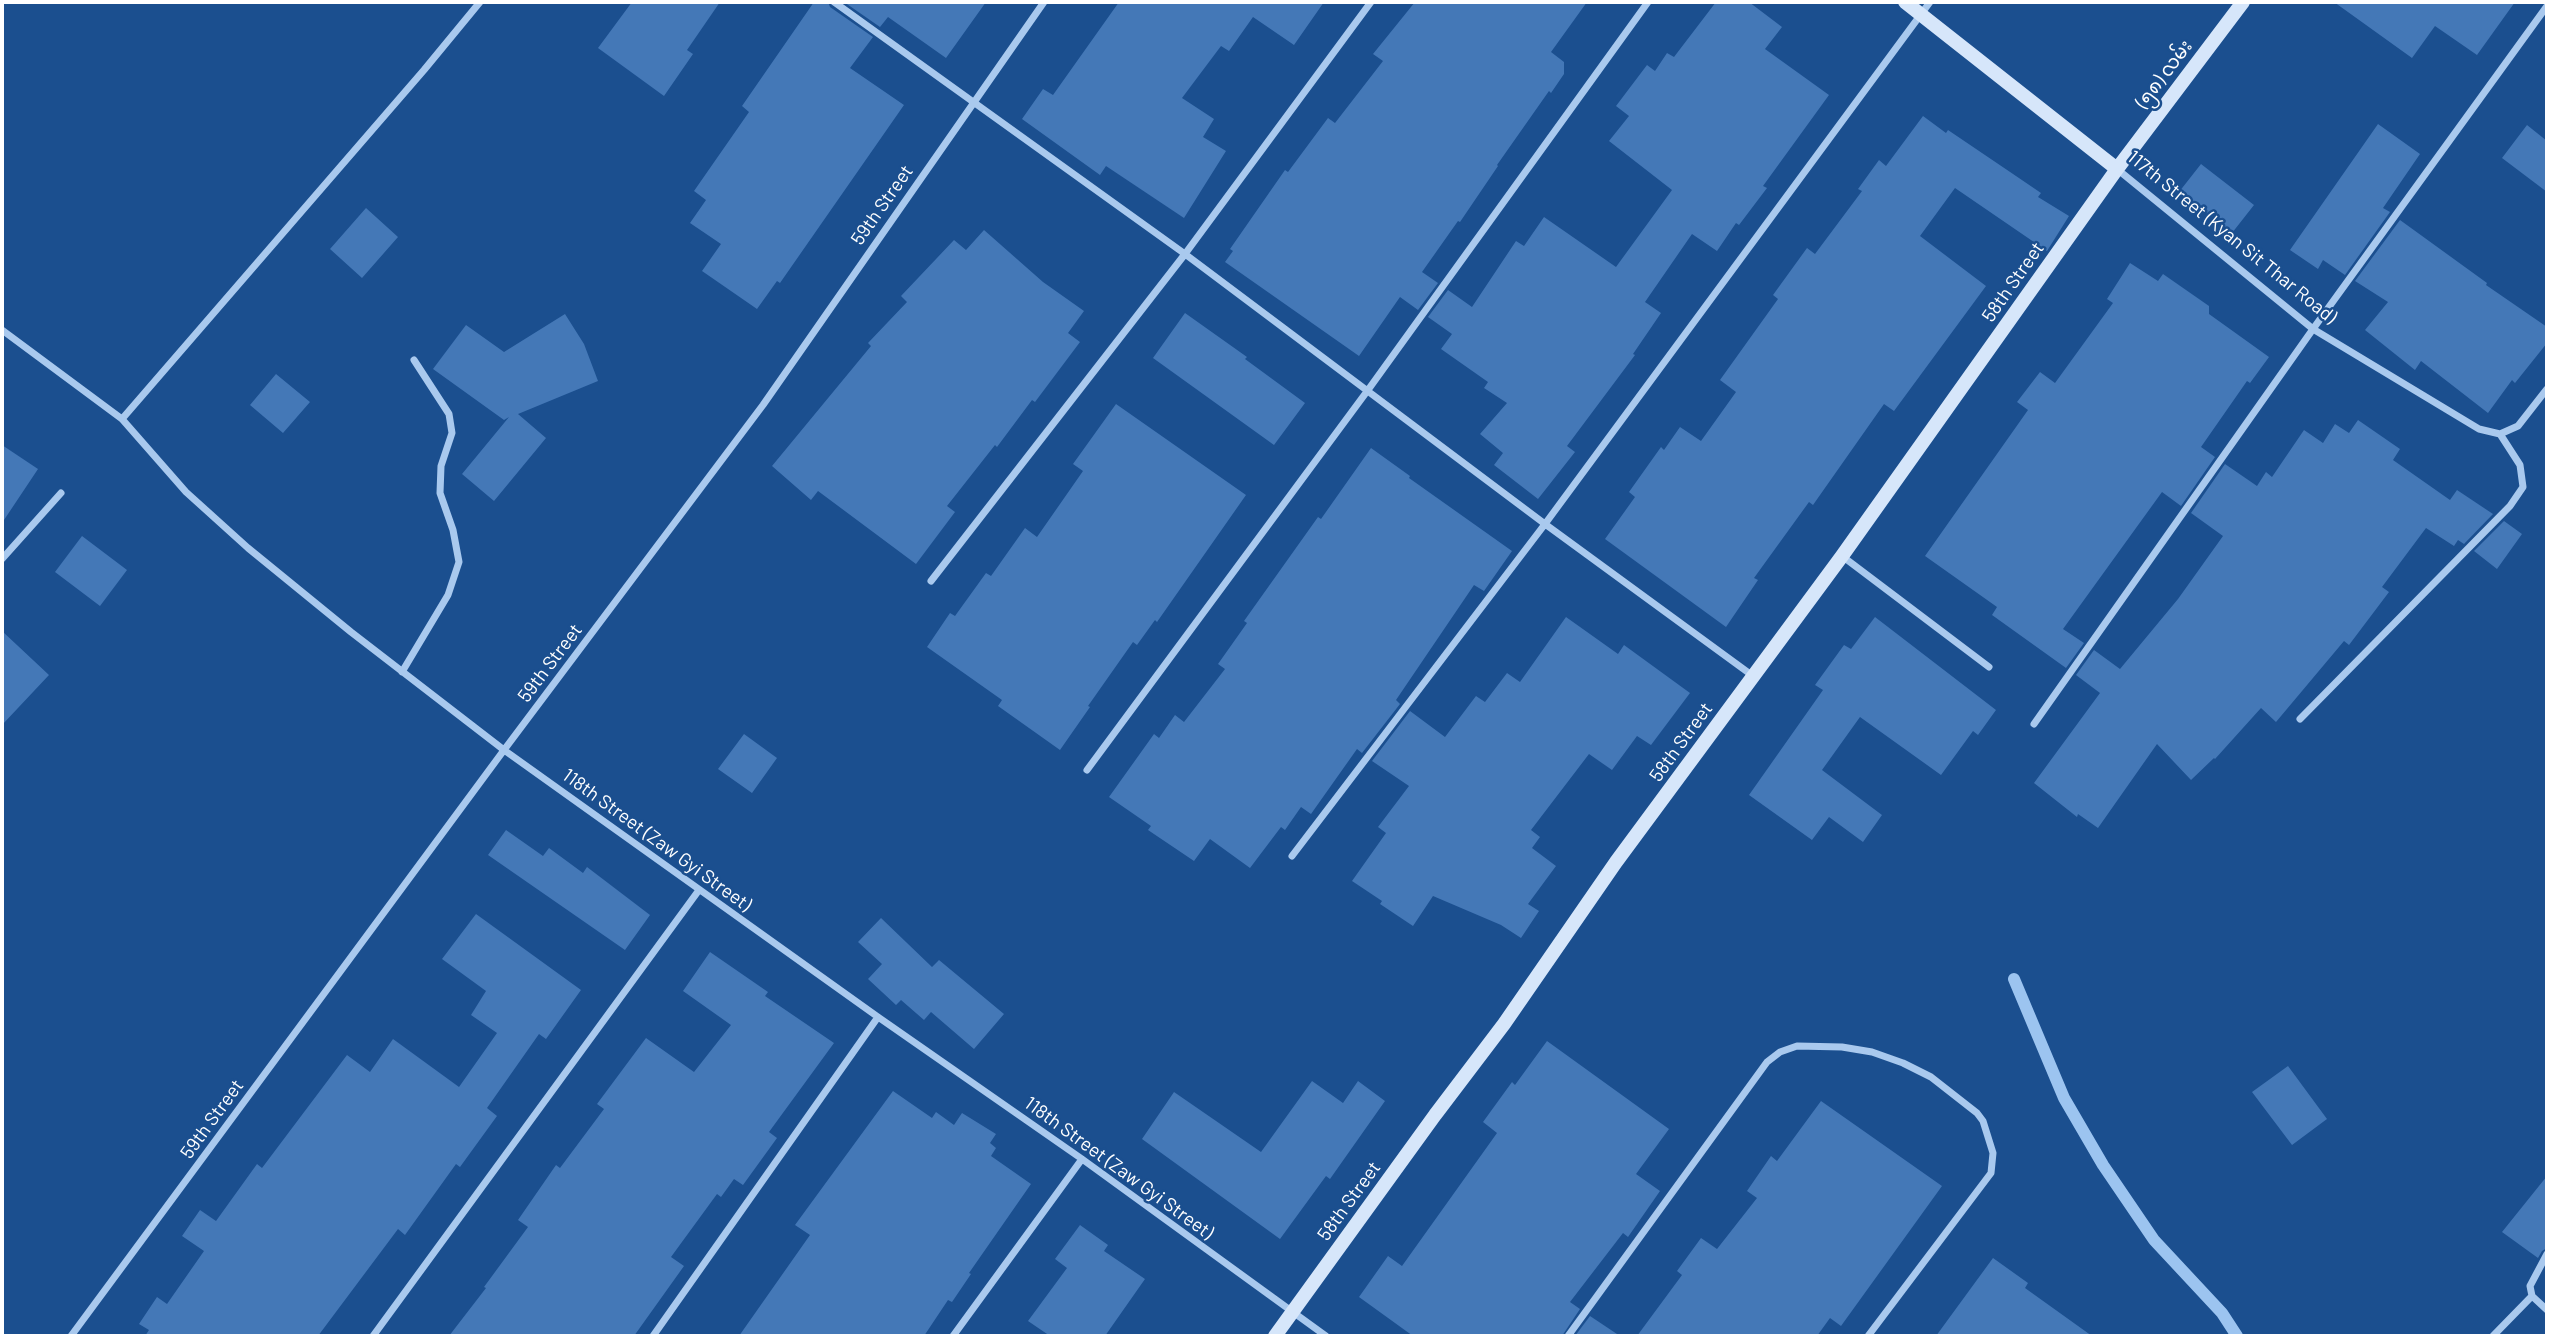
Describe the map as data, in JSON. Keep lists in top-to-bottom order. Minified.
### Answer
{"streets":{"main road":["(၅၈) လမ်း","117th Street (Kyan Sit Thar Road)","58th Street"],"street":["59th Street","118th Street (Zaw Gyi Street)"]},"crossings":[["(၅၈) လမ်း","117th Street (Kyan Sit Thar Road)"],["(၅၈) လမ်း","58th Street"],["59th Street","118th Street (Zaw Gyi Street)"],["117th Street (Kyan Sit Thar Road)","58th Street"],["58th Street","118th Street (Zaw Gyi Street)"]]}
